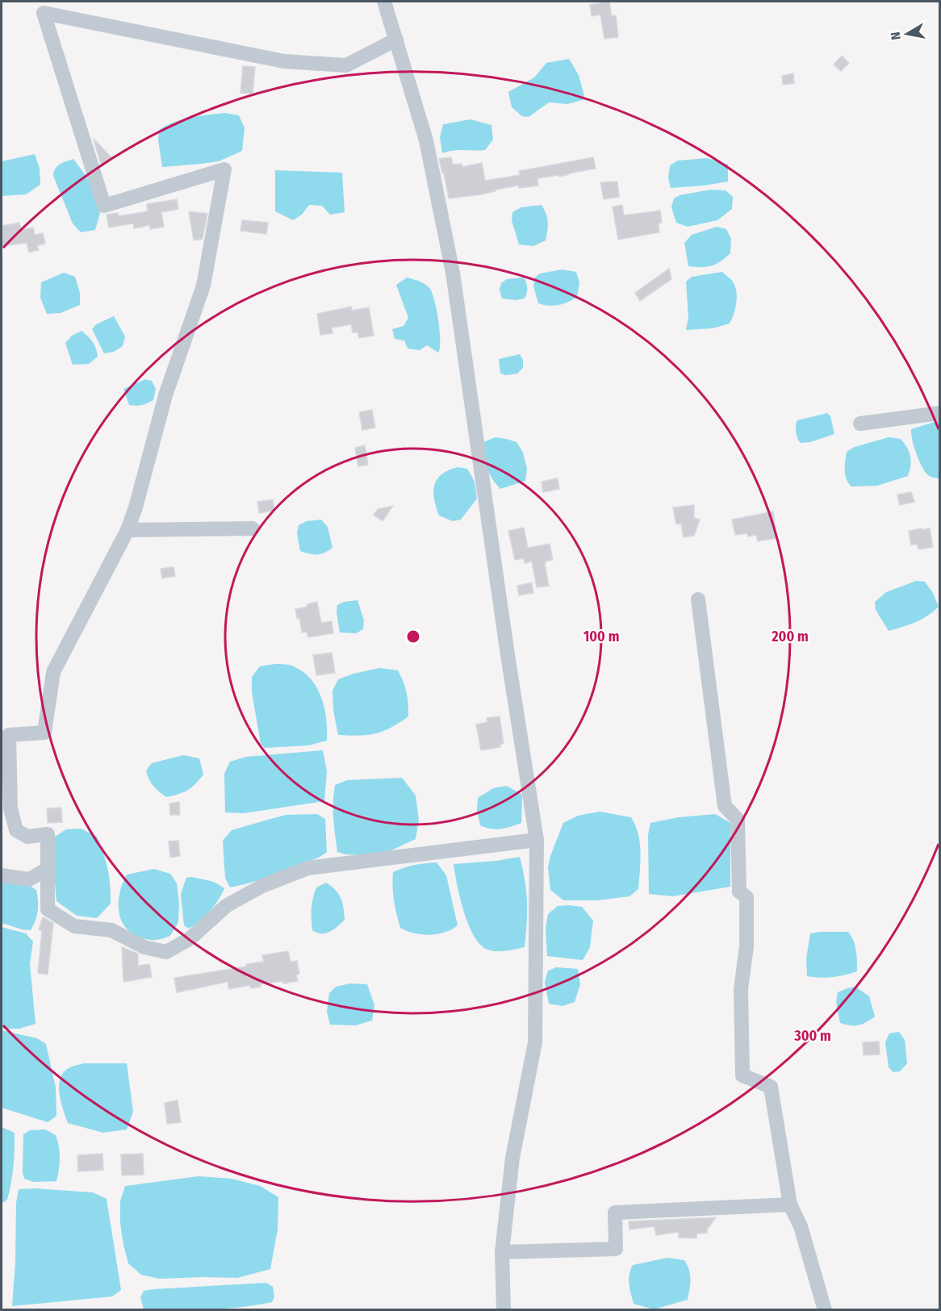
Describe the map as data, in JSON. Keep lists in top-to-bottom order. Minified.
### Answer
{"north":"left","rings":["100 m","200 m","300 m"]}
